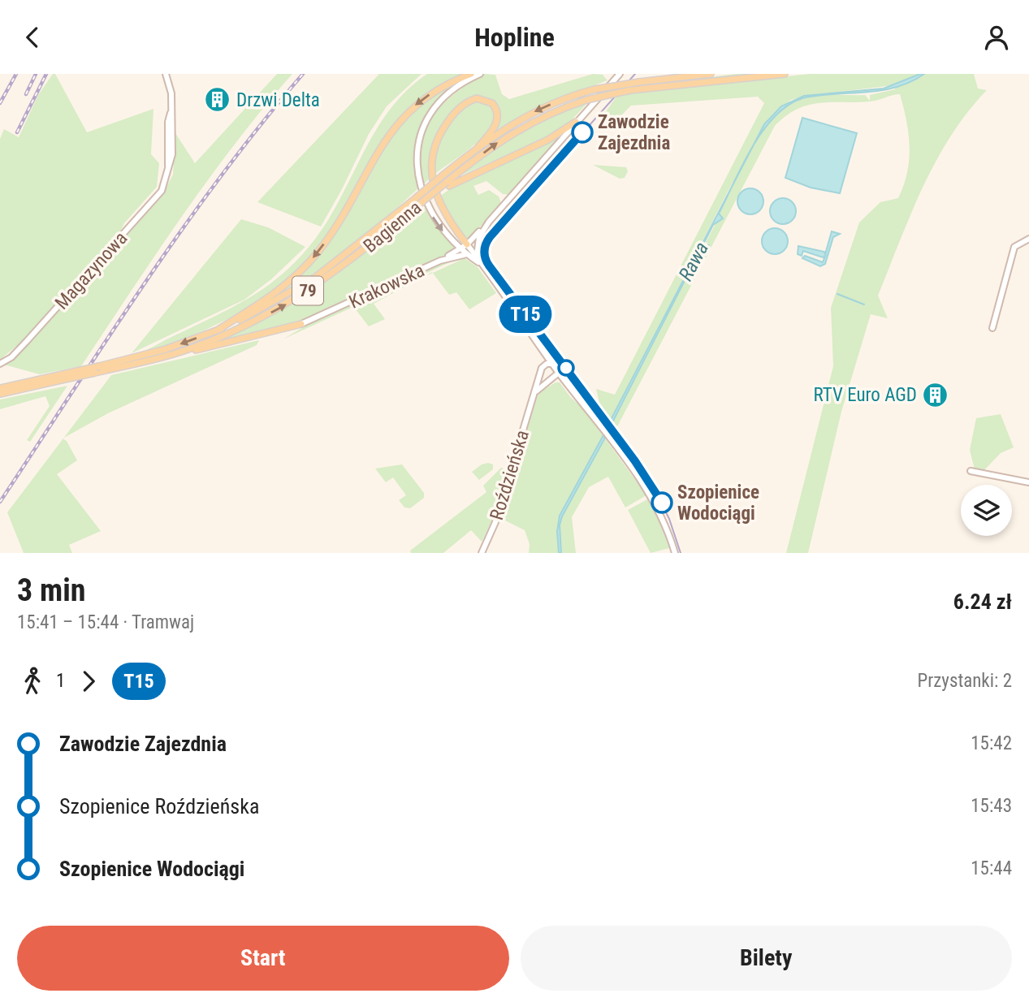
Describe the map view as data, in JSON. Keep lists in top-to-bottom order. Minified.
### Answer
{"streets":{"main road":["Bagienna","79"],"street":["Magazynowa","Krakowska","Roździeńska"]},"water":["Rawa"],"places":{"building":["Drzwi Delta","RTV Euro AGD"],"other":["Zawodzie Zajezdnia","Szopienice Wodociągi"]},"lines":["tram line T15"],"page":{"header":"Hopline","on_map":"T15","heading":["3 min","15:41 – 15:44 · Tramwaj","6.24 zł"],"legs":["1","T15","Przystanki: 2"],"list":[{"name":"Zawodzie Zajezdnia","value":"15:42"},{"name":"Szopienice Roździeńska","value":"15:43"},{"name":"Szopienice Wodociągi","value":"15:44"}],"buttons":["Start","Bilety"]}}
